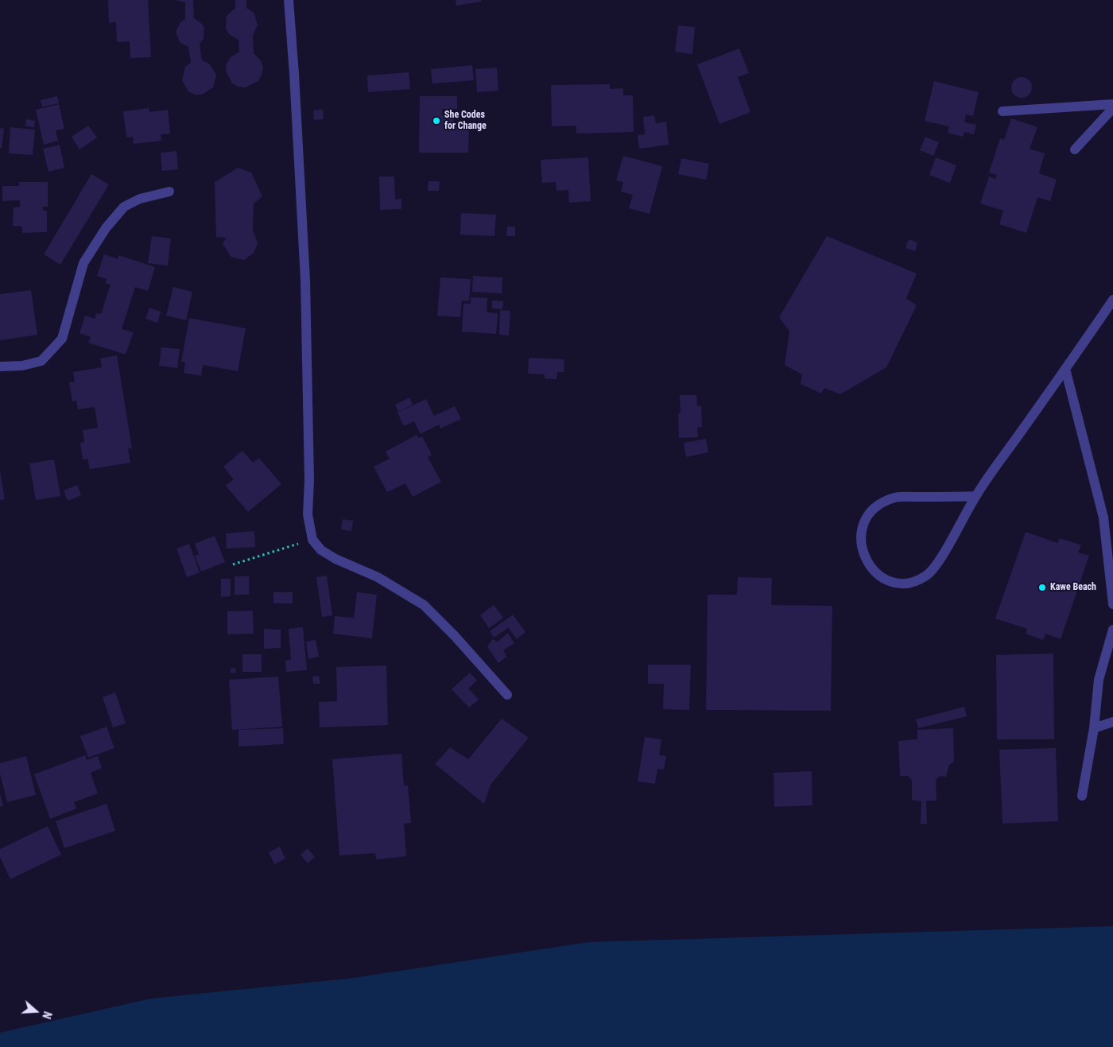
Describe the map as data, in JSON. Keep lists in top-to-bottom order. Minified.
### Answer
{"places":["She Codes for Change","Kawe Beach"],"north":"right"}
